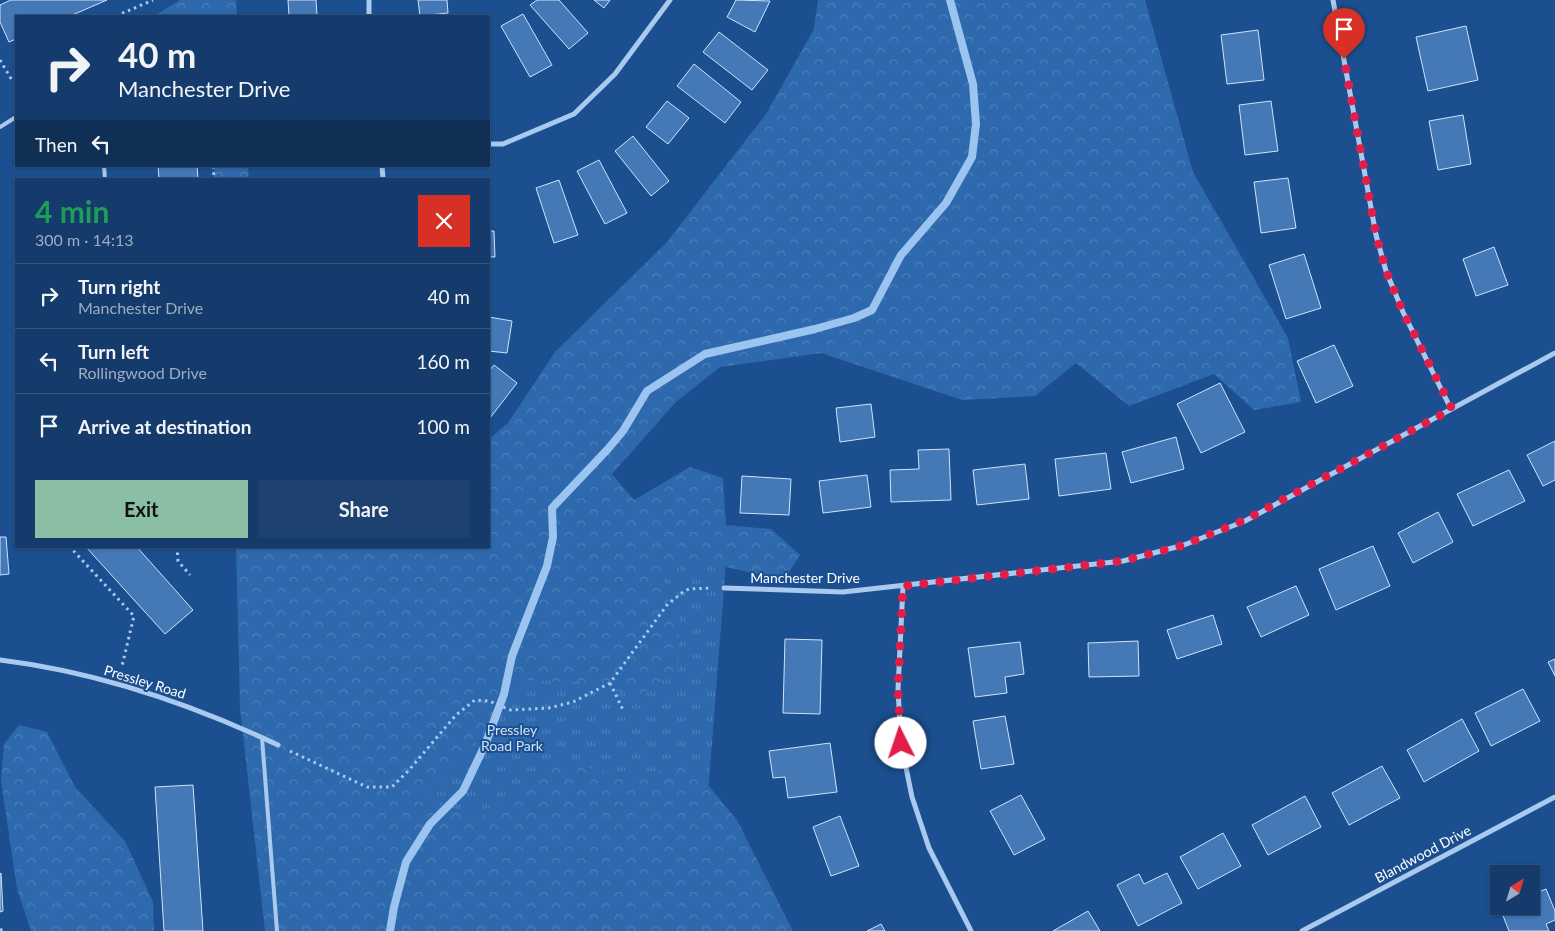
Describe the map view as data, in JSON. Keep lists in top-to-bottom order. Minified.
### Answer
{"streets":{"street":["Manchester Drive","Pressley Road","Blandwood Drive"]},"parks":["Pressley Road Park"],"north":"top right","page":{"turn":["40 m","Manchester Drive"],"then":"Then","heading":["4 min","300 m · 14:13"],"list":[{"name":"Turn right","note":"Manchester Drive","value":"40 m"},{"name":"Turn left","note":"Rollingwood Drive","value":"160 m"},{"name":"Arrive at destination","value":"100 m"}],"buttons":["Exit","Share"]}}
